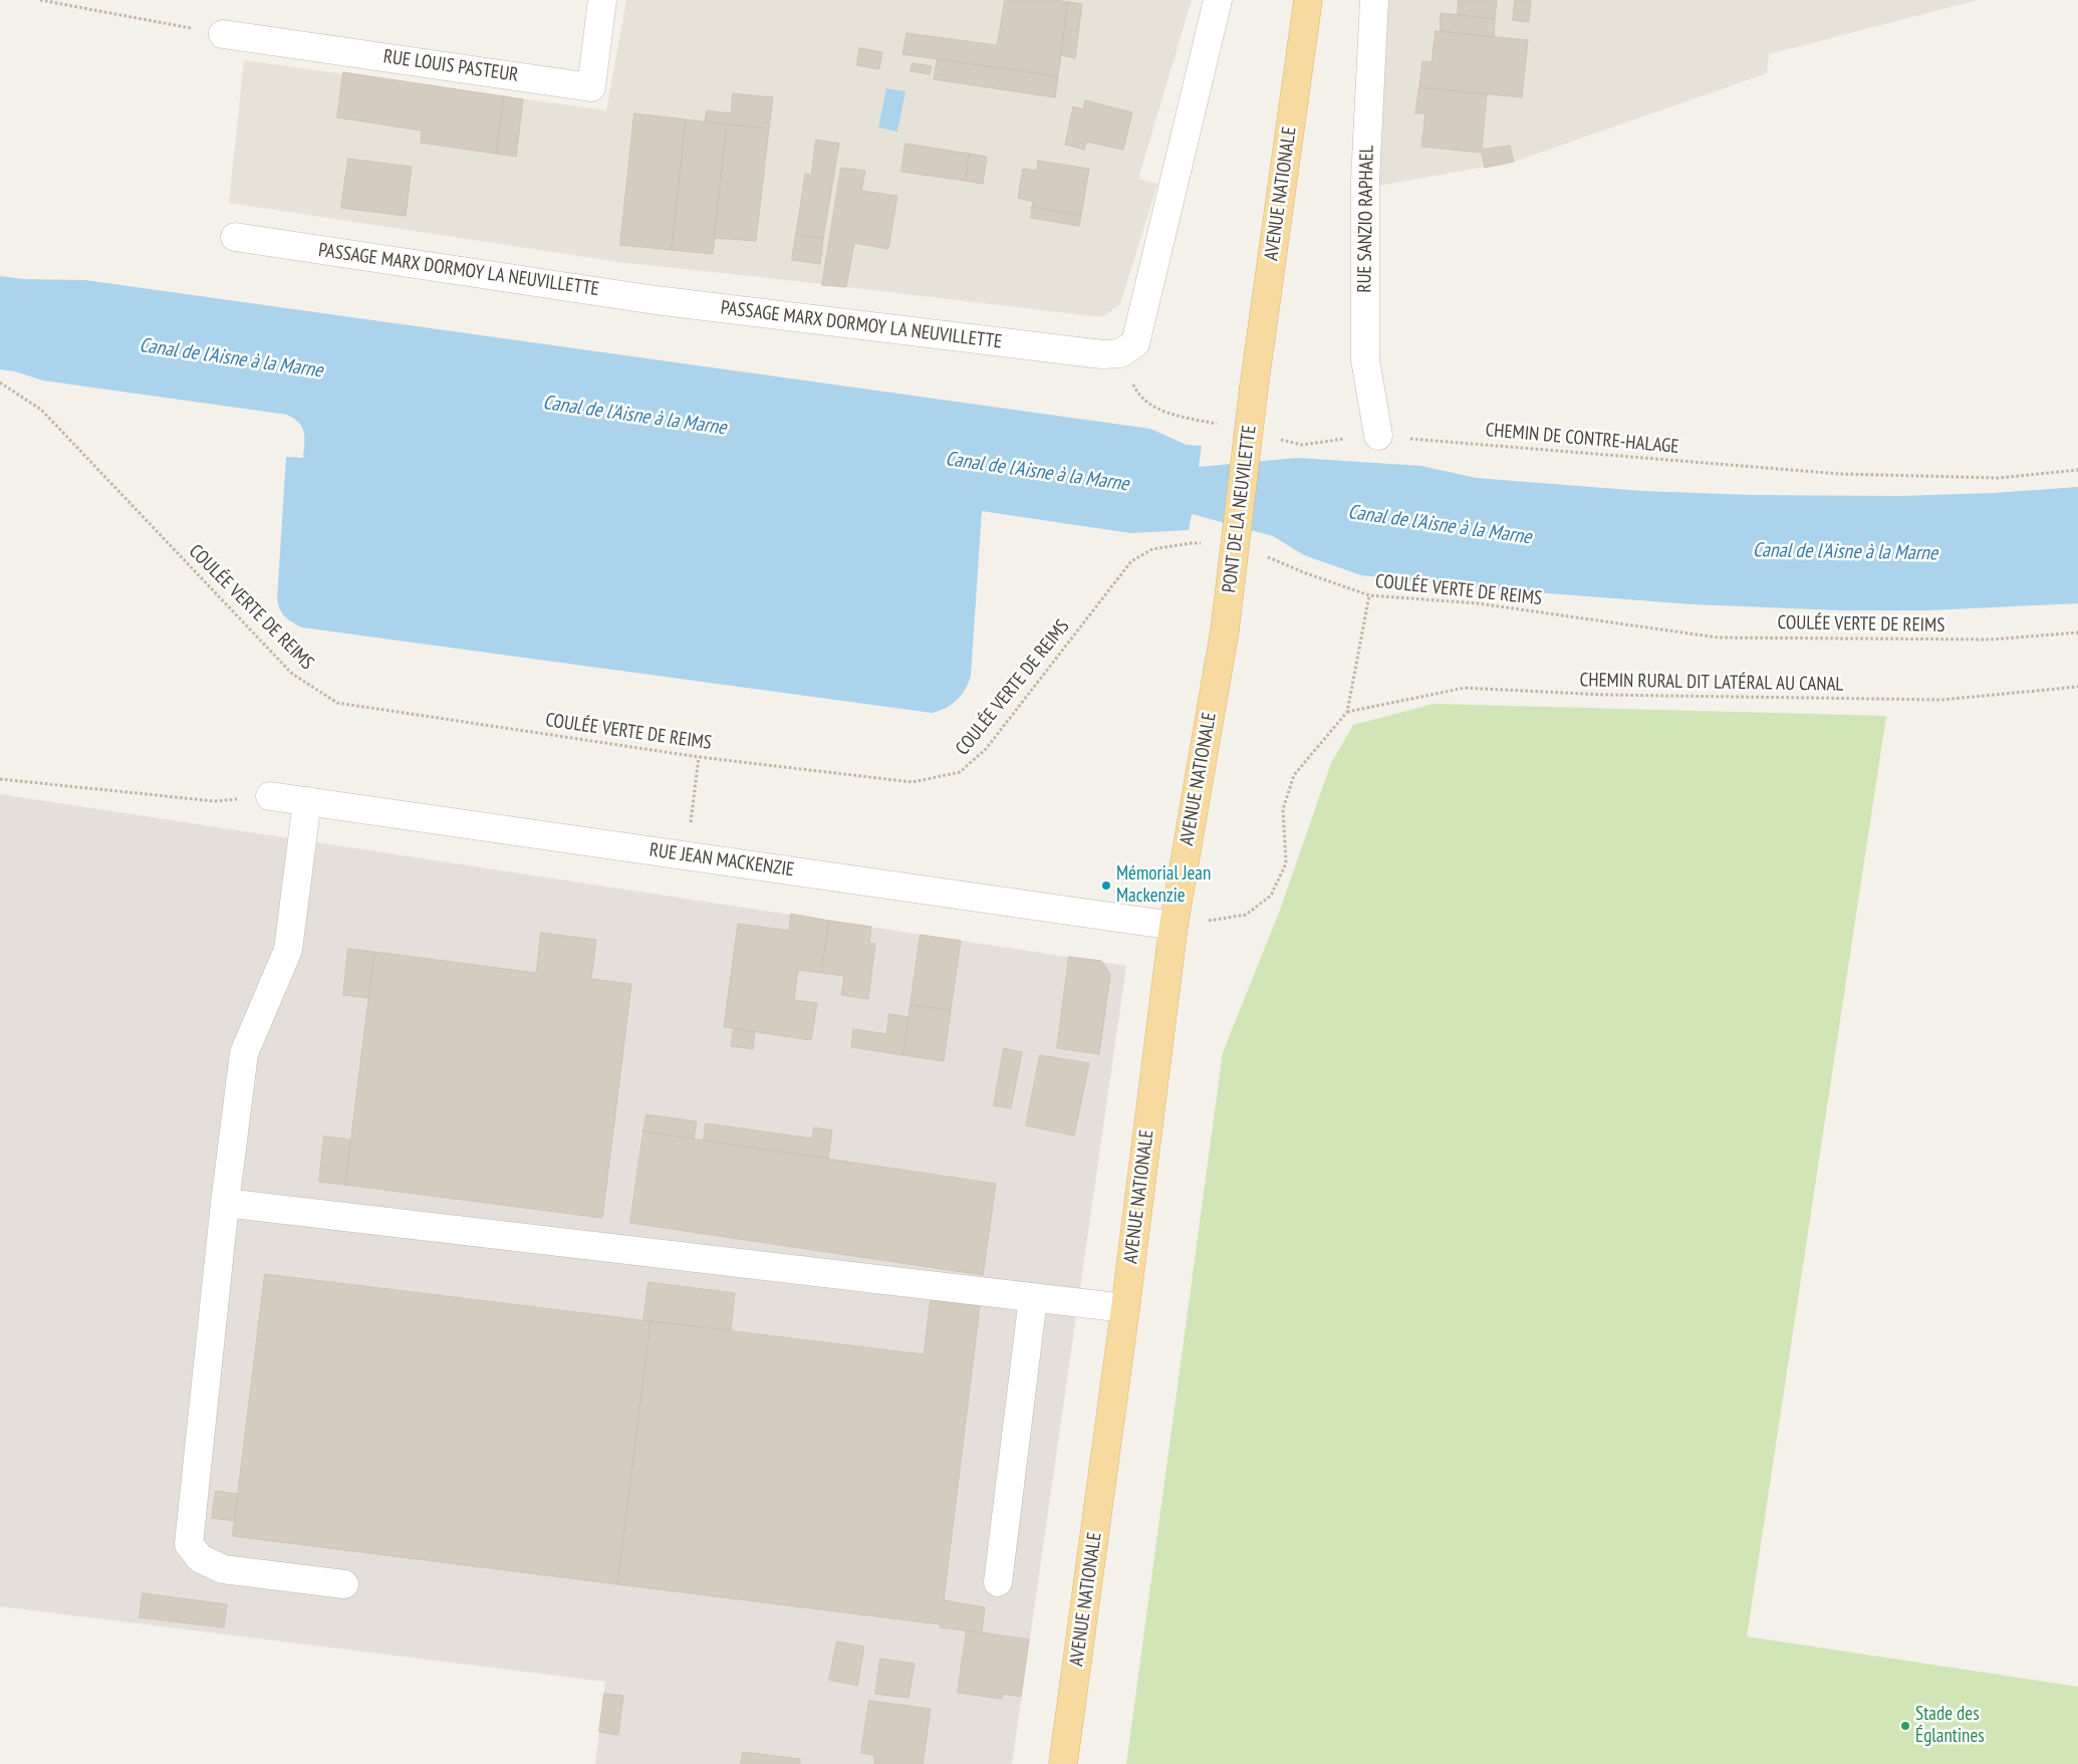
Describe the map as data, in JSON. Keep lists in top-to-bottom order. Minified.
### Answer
{"streets":{"main road":["AVENUE NATIONALE","PONT DE LA NEUVILETTE"],"street":["RUE LOUIS PASTEUR","RUE SANZIO RAPHAEL","PASSAGE MARX DORMOY LA NEUVILLETTE","RUE JEAN MACKENZIE"],"path":["CHEMIN DE CONTRE-HALAGE","COULÉE VERTE DE REIMS","CHEMIN RURAL DIT LATÉRAL AU CANAL"]},"crossings":[["AVENUE NATIONALE","PONT DE LA NEUVILETTE"],["AVENUE NATIONALE","RUE JEAN MACKENZIE"],["RUE SANZIO RAPHAEL","CHEMIN DE CONTRE-HALAGE"]],"water":["Canal de l'Aisne à la Marne"],"places":["Mémorial Jean Mackenzie","Stade des Églantines"]}
